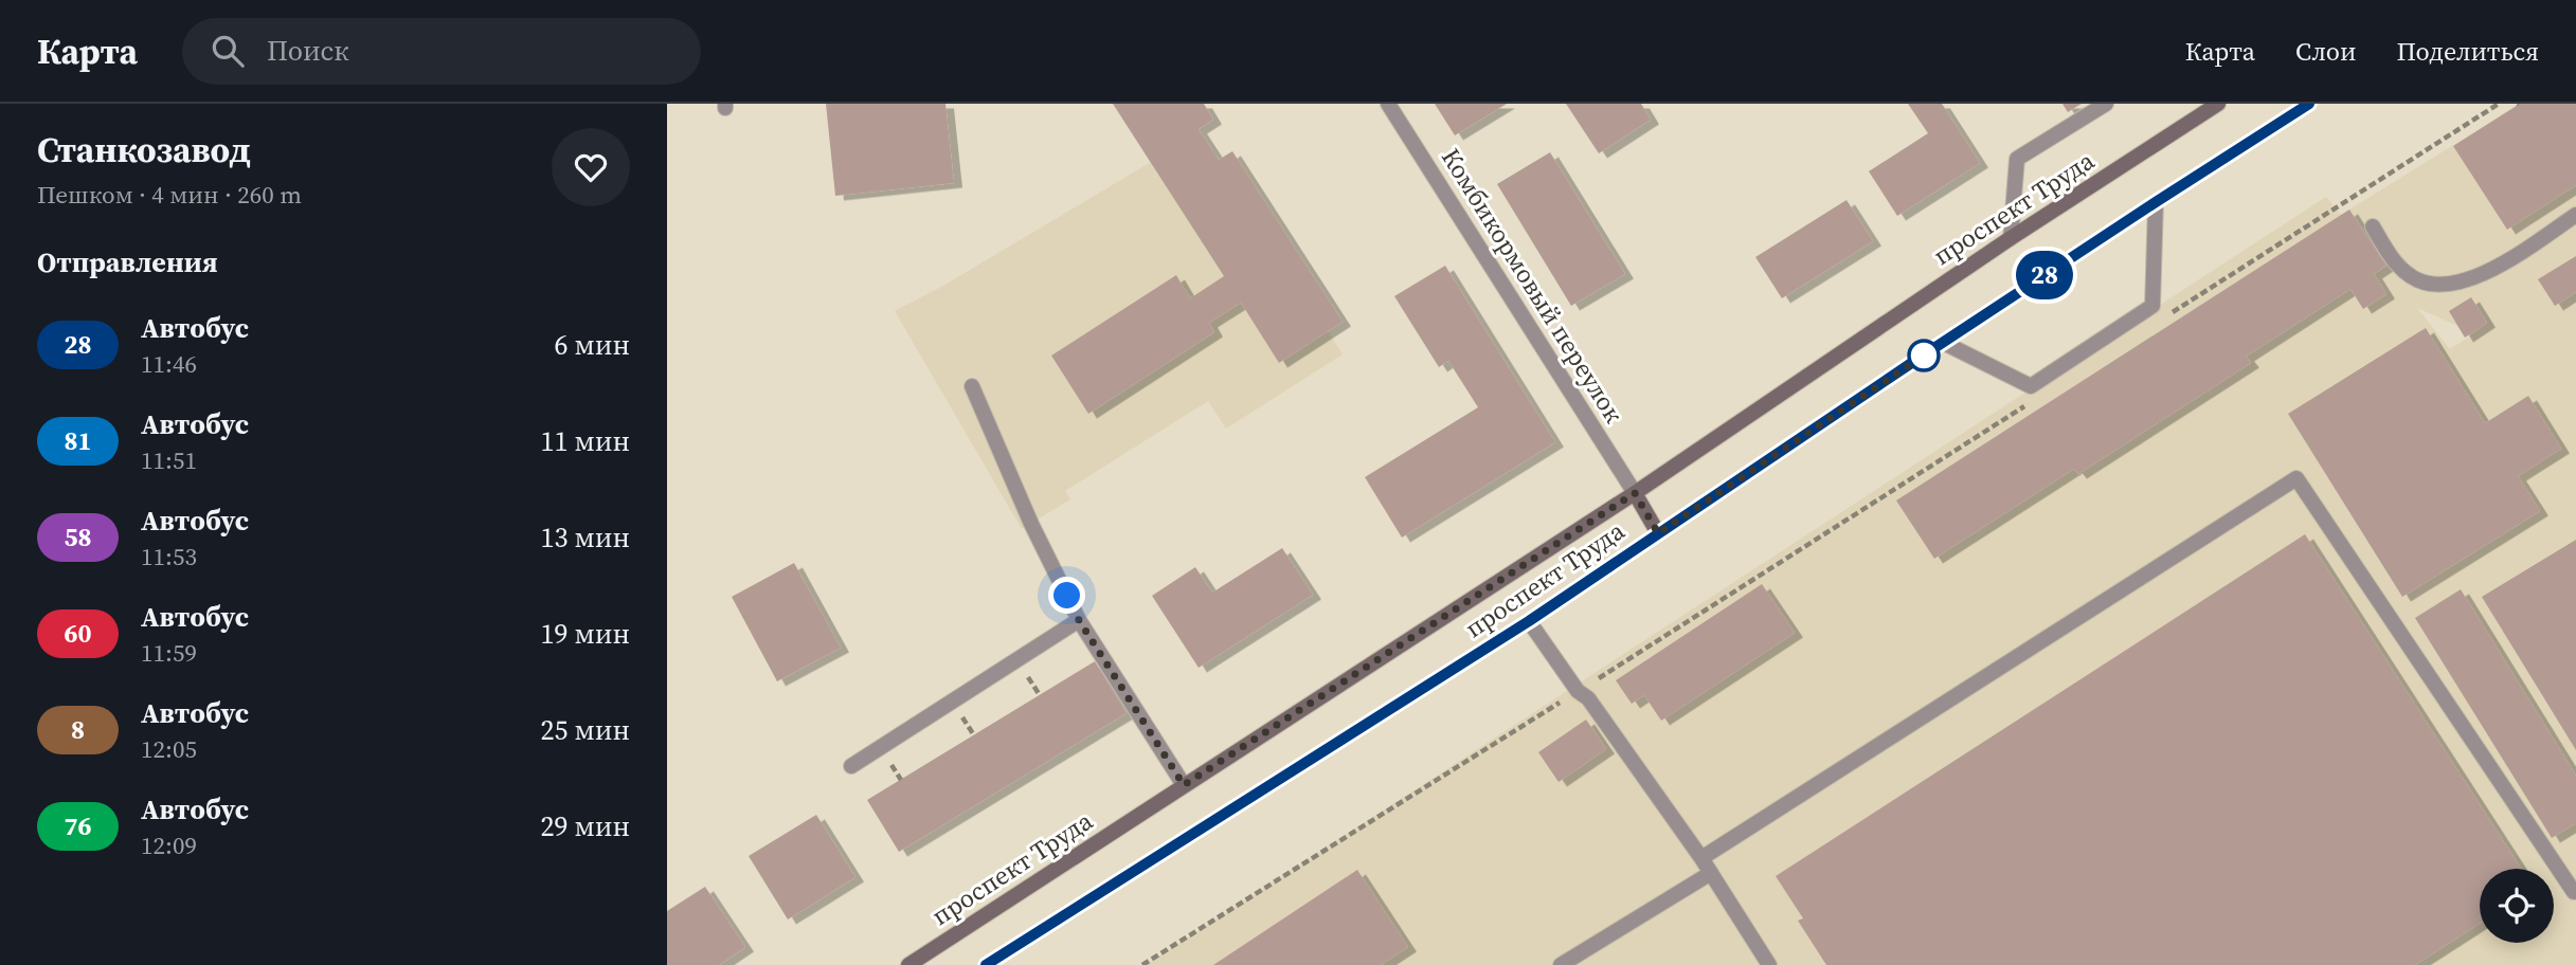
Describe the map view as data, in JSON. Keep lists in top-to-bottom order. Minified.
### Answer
{"streets":{"main road":["проспект Труда"],"street":["Комбикормовый переулок"]},"crossings":[["проспект Труда","Комбикормовый переулок"]],"lines":["bus line 28"],"page":{"header":"Карта","search":"Поиск","nav":["Карта","Слои","Поделиться"],"heading":[["Станкозавод","Пешком · 4 мин · 260 m"],"Отправления"],"on_map":"28","list":[{"mark":"28","name":"Автобус","note":"11:46","value":"6 мин"},{"mark":"81","name":"Автобус","note":"11:51","value":"11 мин"},{"mark":"58","name":"Автобус","note":"11:53","value":"13 мин"},{"mark":"60","name":"Автобус","note":"11:59","value":"19 мин"},{"mark":"8","name":"Автобус","note":"12:05","value":"25 мин"},{"mark":"76","name":"Автобус","note":"12:09","value":"29 мин"}]}}
